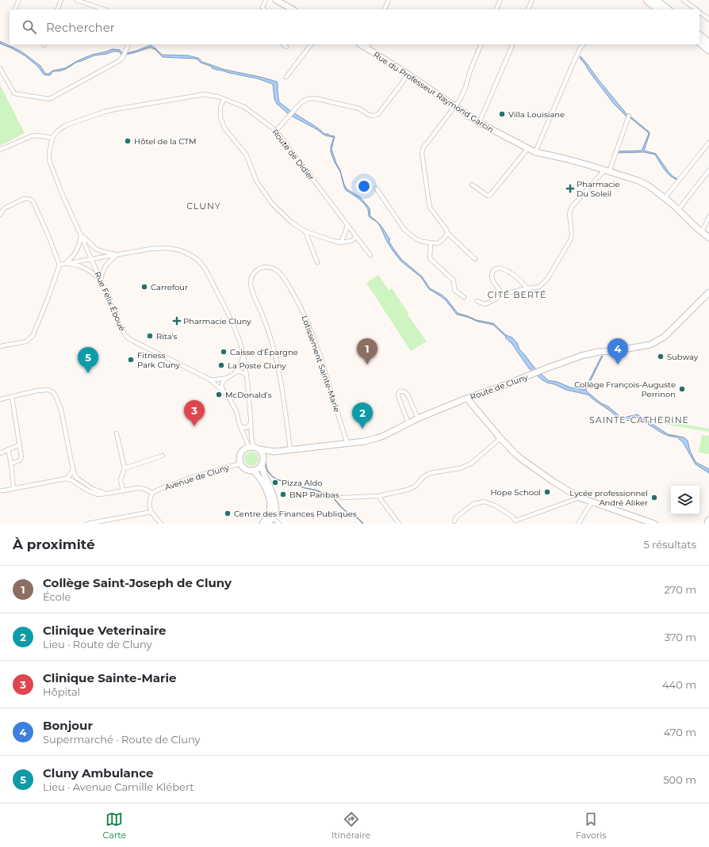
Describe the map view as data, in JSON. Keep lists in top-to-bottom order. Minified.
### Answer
{"streets":{"main road":["Rue du Professeur Raymond Garcin","Route de Cluny"],"street":["Route de Didier","Rue Félix Éboué","Lotissement Sainte-Marie","Avenue de Cluny"]},"crossings":[["Route de Didier","Rue Félix Éboué"],["Rue Félix Éboué","Route de Cluny"],["Rue Félix Éboué","Avenue de Cluny"],["Lotissement Sainte-Marie","Route de Cluny"],["Route de Cluny","Avenue de Cluny"]],"districts":["CLUNY","CITÉ BERTÉ","SAINTE-CATHERINE"],"places":{"other":["Villa Louisiane","Hôtel de la CTM","Carrefour","Rita's","Caisse d'Épargne","Subway","Fitness Park Cluny","La Poste Cluny","Collège François-Auguste Perrinon","McDonald's","Pizza Aldo","Hope School","BNP Paribas","Lycée professionnel André Aliker","Centre des Finances Publiques"],"health":["Pharmacie Du Soleil","Pharmacie Cluny"]},"page":{"search":"Rechercher","pins":["1","4","5","3","2"],"heading":["À proximité","5 résultats"],"list":[{"mark":"1","name":"Collège Saint-Joseph de Cluny","note":"École","value":"270 m"},{"mark":"2","name":"Clinique Veterinaire","note":"Lieu · Route de Cluny","value":"370 m"},{"mark":"3","name":"Clinique Sainte-Marie","note":"Hôpital","value":"440 m"},{"mark":"4","name":"Bonjour","note":"Supermarché · Route de Cluny","value":"470 m"},{"mark":"5","name":"Cluny Ambulance","note":"Lieu · Avenue Camille Klébert","value":"500 m"}],"nav":["Carte","Itinéraire","Favoris"]}}
